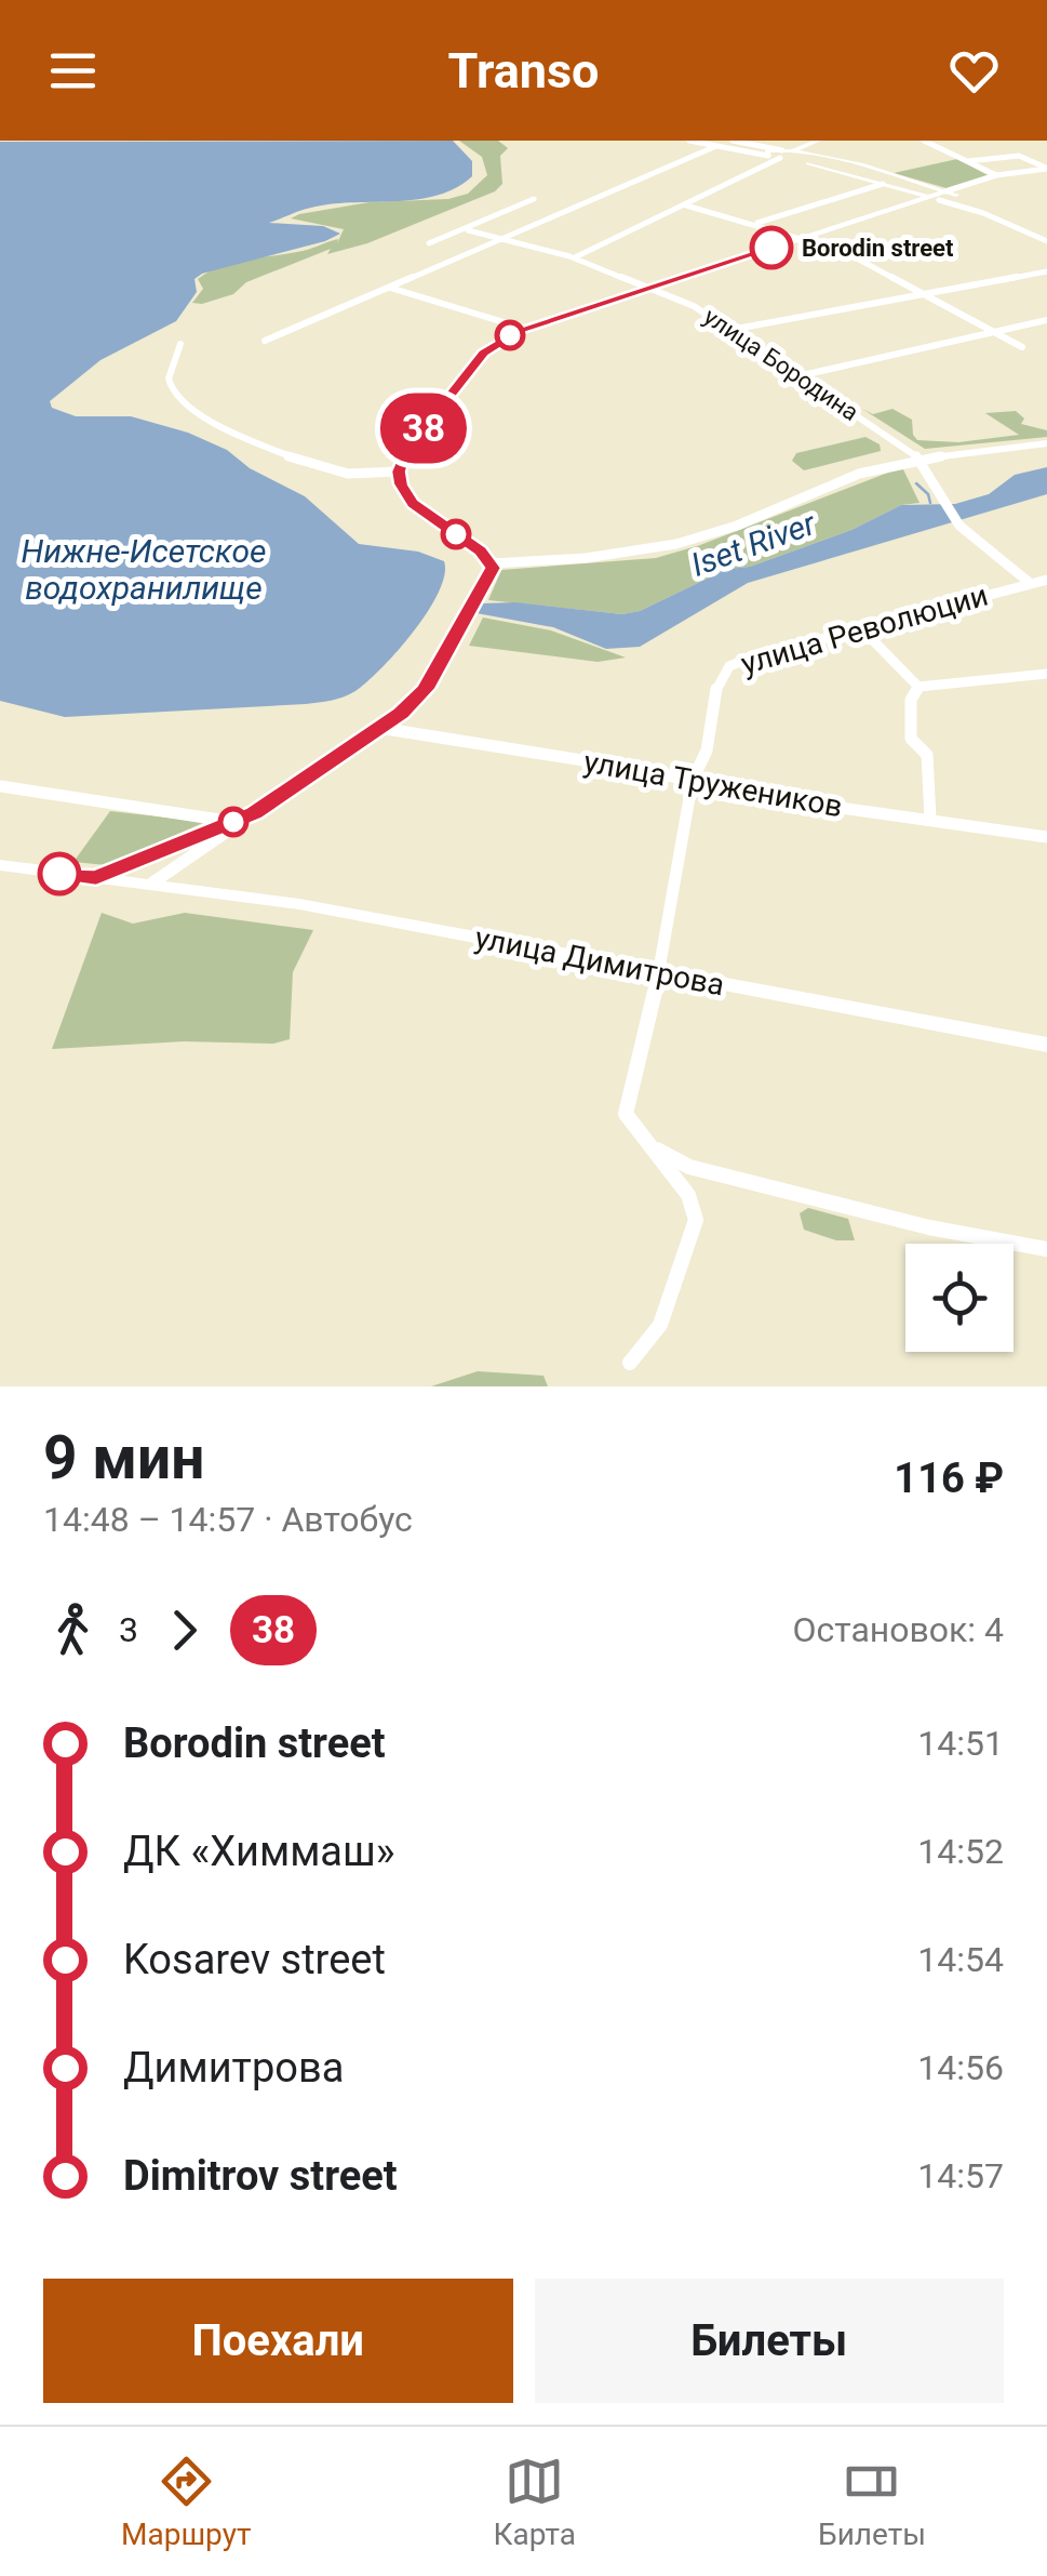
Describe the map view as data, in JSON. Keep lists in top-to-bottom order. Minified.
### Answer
{"streets":{"main road":["улица Димитрова"],"street":["улица Бородина","улица Революции","улица Тружеников"]},"crossings":[["улица Бородина","улица Революции"],["улица Революции","улица Тружеников"],["улица Революции","улица Димитрова"]],"water":["Iset River","Нижне-Исетское водохранилище"],"places":["Borodin street"],"lines":["bus line 38"],"page":{"header":"Transo","on_map":"38","heading":["9 мин","14:48 – 14:57 · Автобус","116 ₽"],"legs":["3","38","Остановок: 4"],"list":[{"name":"Borodin street","value":"14:51"},{"name":"ДК «Химмаш»","value":"14:52"},{"name":"Kosarev street","value":"14:54"},{"name":"Димитрова","value":"14:56"},{"name":"Dimitrov street","value":"14:57"}],"buttons":["Поехали","Билеты"],"tabs":["Маршрут","Карта","Билеты"]}}
